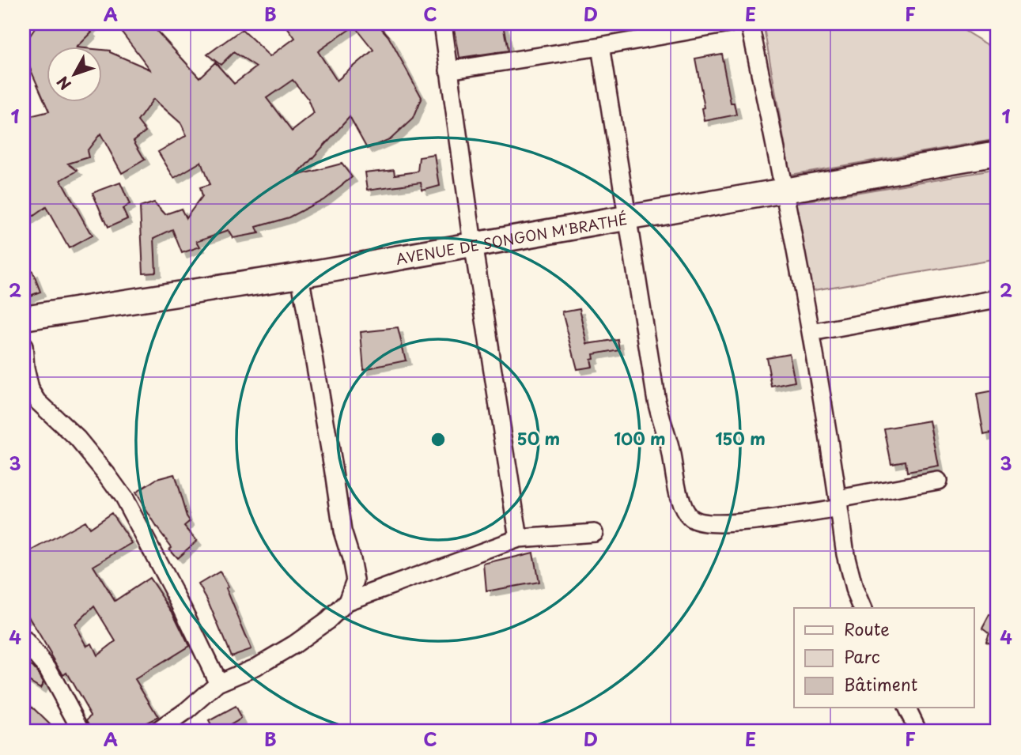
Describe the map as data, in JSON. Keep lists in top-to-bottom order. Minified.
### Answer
{"streets":{"street":["AVENUE DE SONGON M'BRATHÉ"]},"legend":["Route","Parc","Bâtiment"],"north":"bottom left","grid":{"columns":["A","B","C","D","E","F"],"rows":["1","2","3","4"]},"rings":["50 m","100 m","150 m"]}
